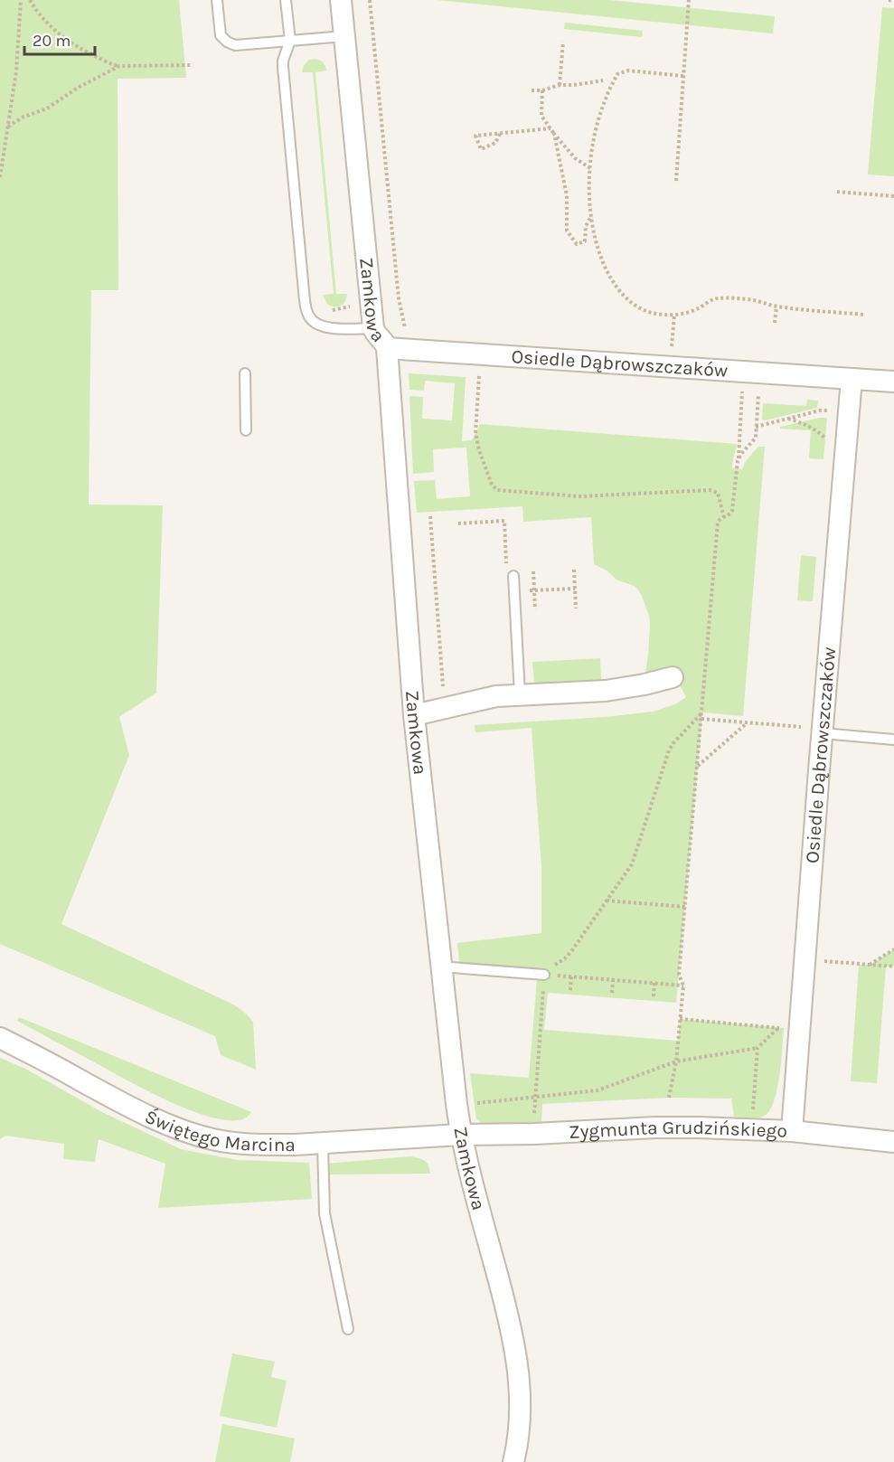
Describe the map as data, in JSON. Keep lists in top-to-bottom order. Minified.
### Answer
{"streets":{"street":["Zamkowa","Osiedle Dąbrowszczaków","Świętego Marcina","Zygmunta Grudzińskiego"]},"crossings":[["Zamkowa","Osiedle Dąbrowszczaków"],["Zamkowa","Świętego Marcina"],["Zamkowa","Zygmunta Grudzińskiego"],["Osiedle Dąbrowszczaków","Zygmunta Grudzińskiego"],["Świętego Marcina","Zygmunta Grudzińskiego"]],"scale_bar":"20 m"}
